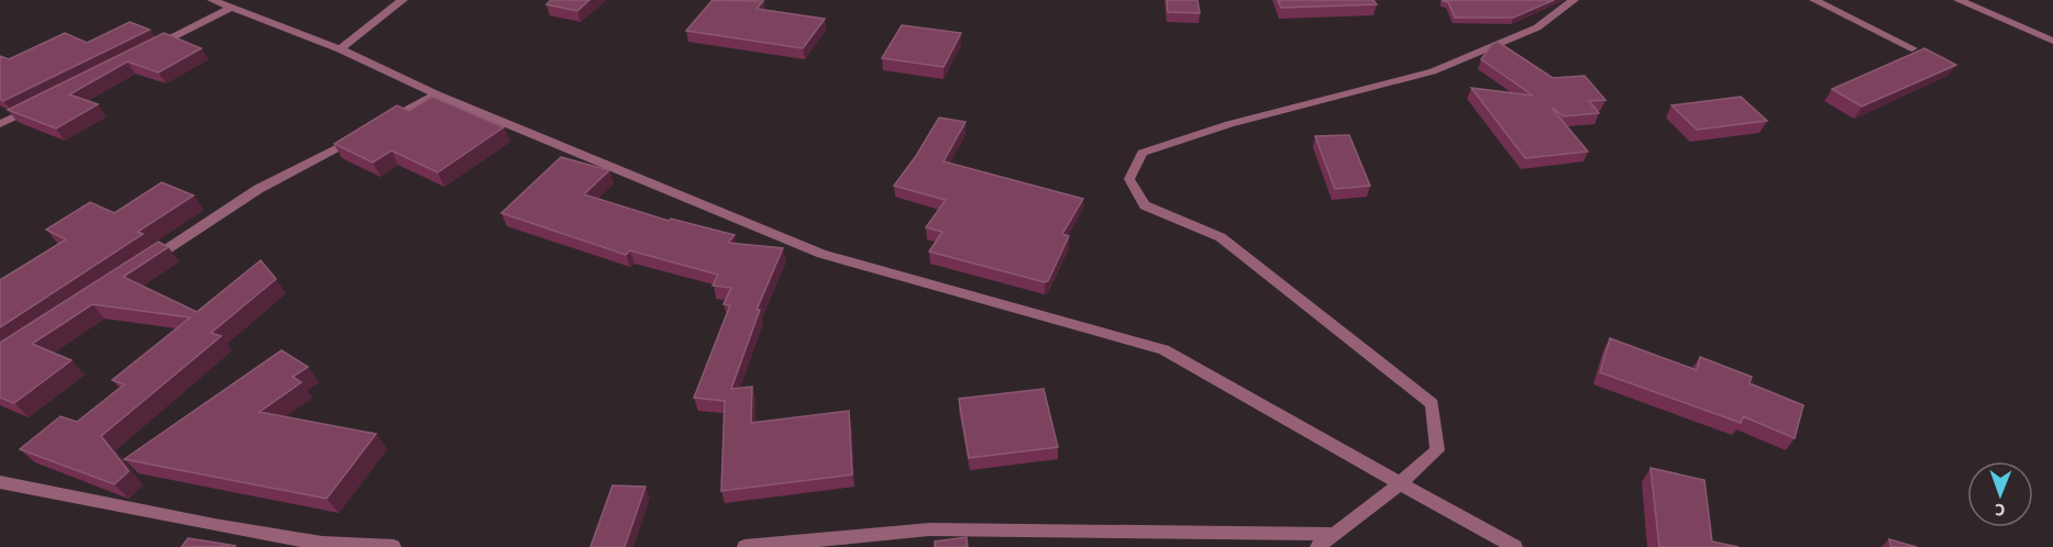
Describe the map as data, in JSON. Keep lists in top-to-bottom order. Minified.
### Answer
{"north":"bottom"}
